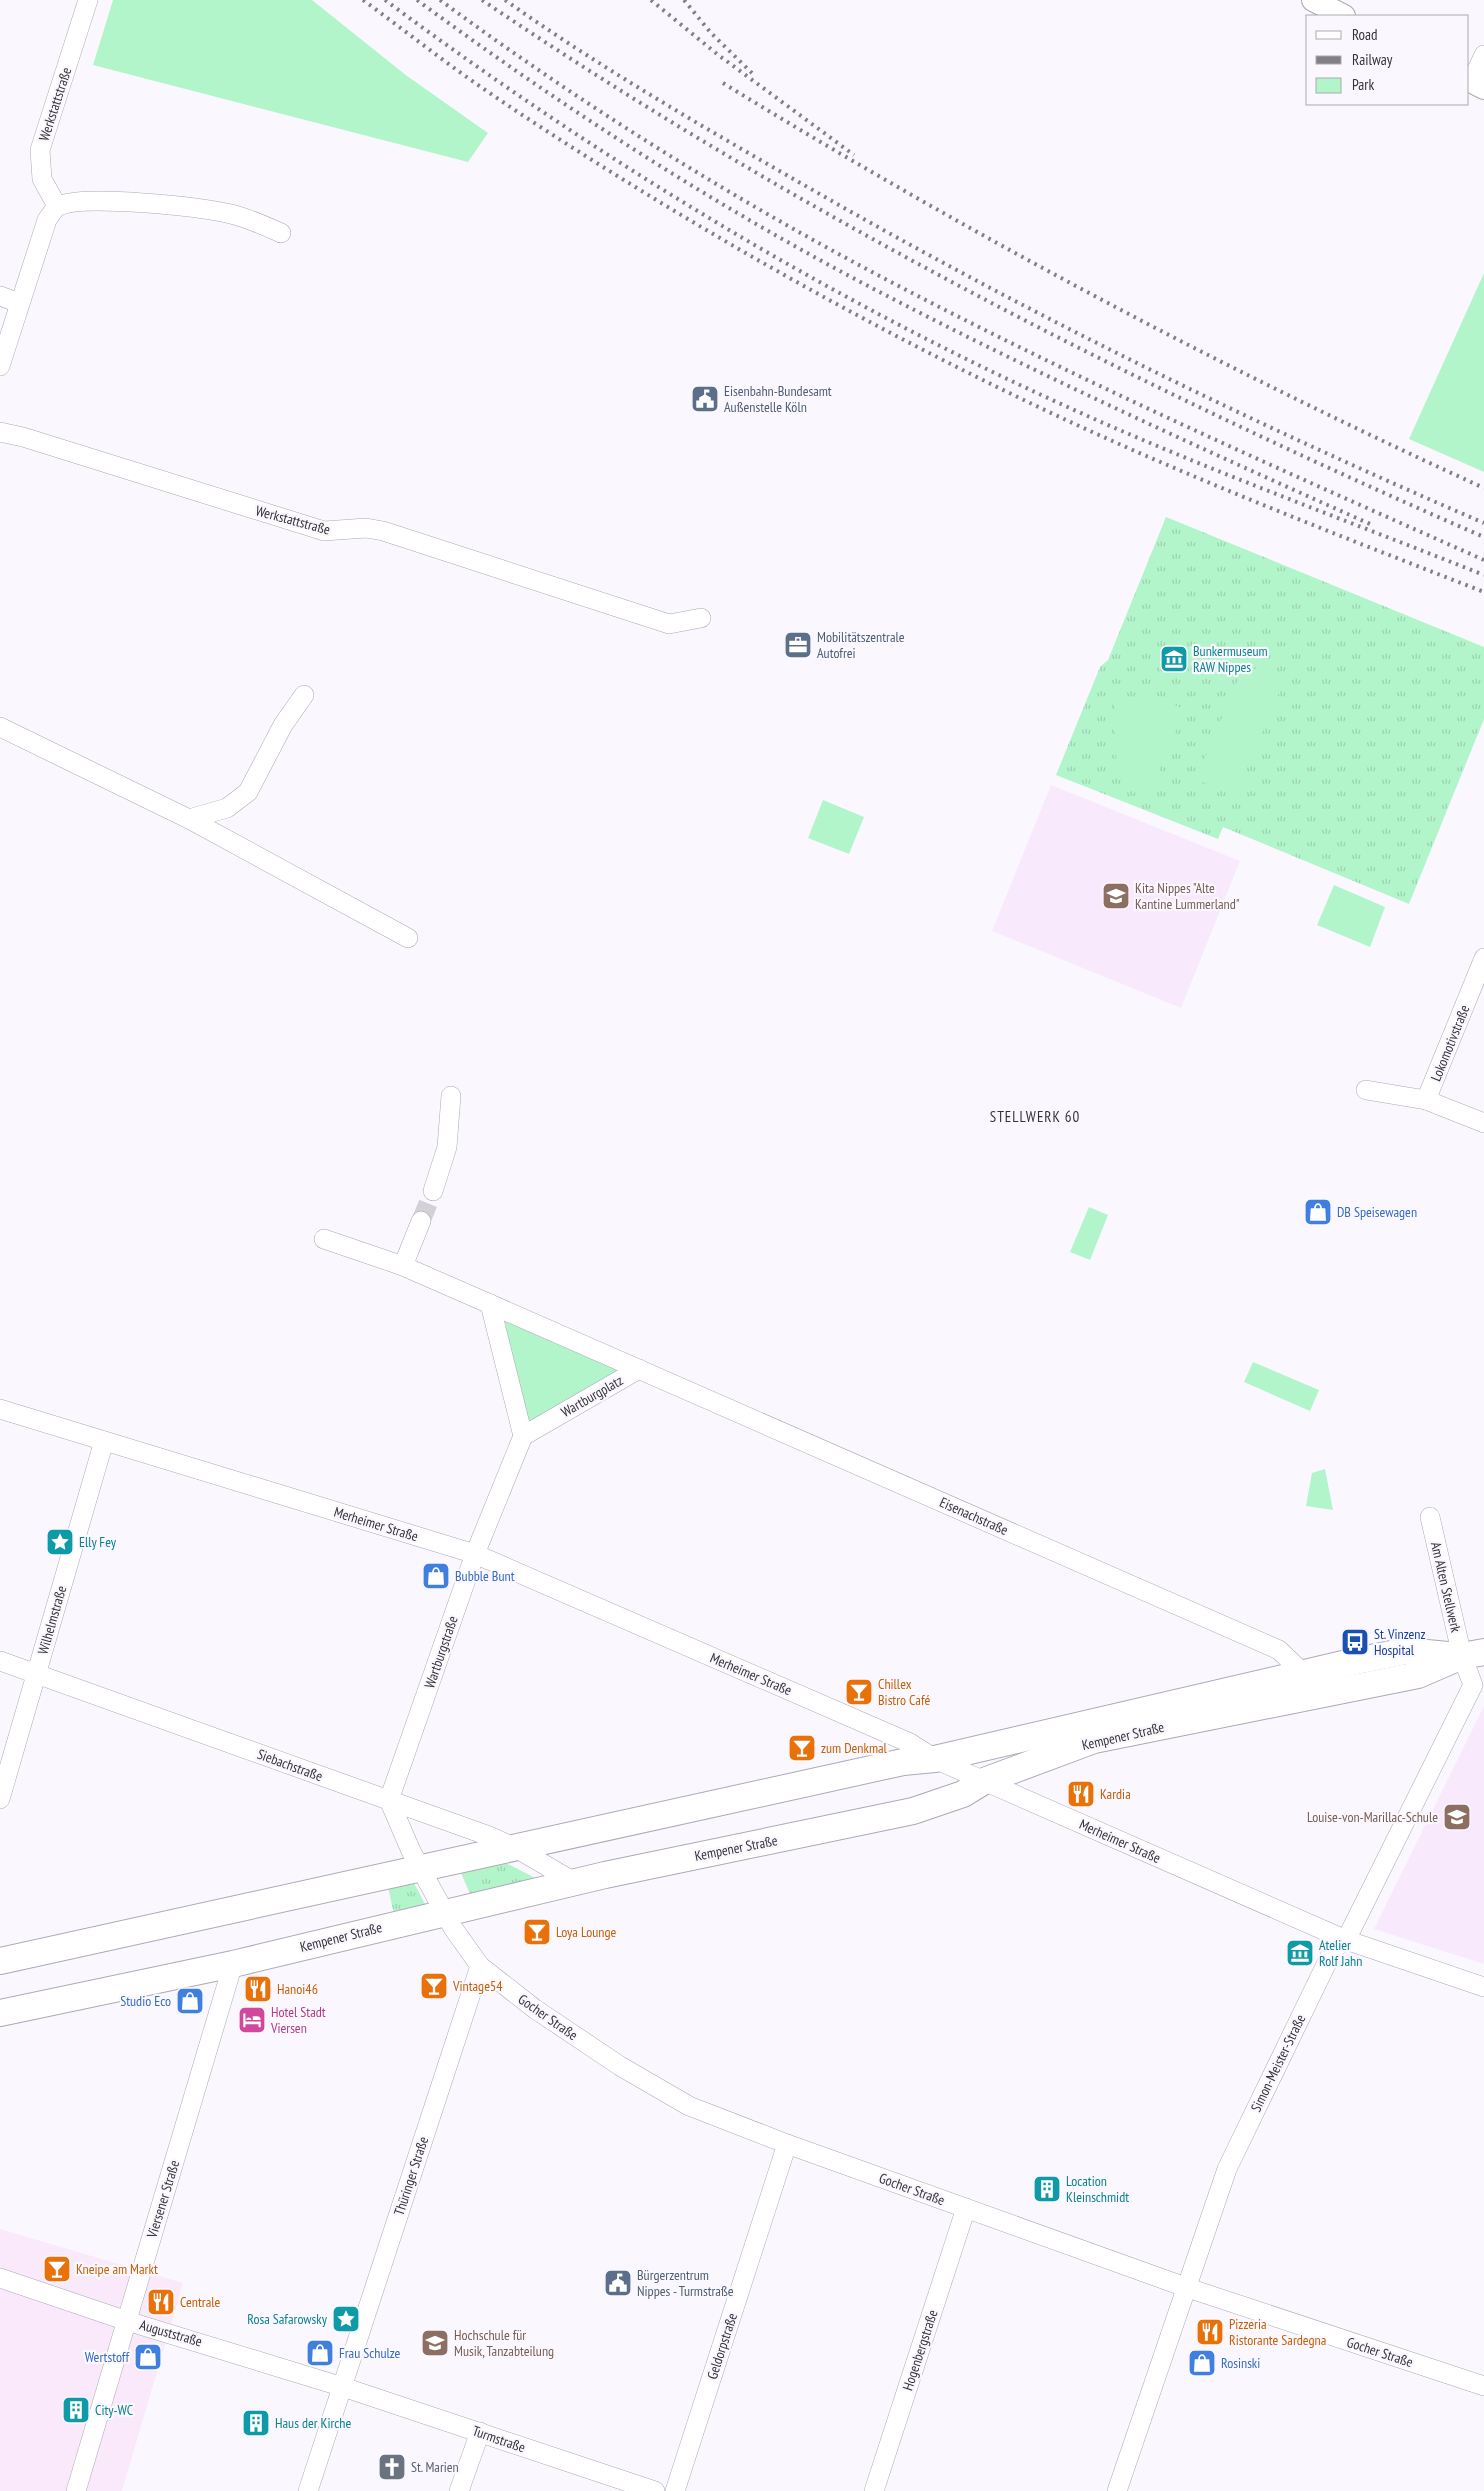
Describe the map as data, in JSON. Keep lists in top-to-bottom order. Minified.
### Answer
{"streets":{"main road":["Kempener Straße"],"street":["Werkstattstraße","Lokomotivstraße","Wartburgplatz","Eisenachstraße","Merheimer Straße","Am Alten Stellwerk","Wilhelmstraße","Wartburgstraße","Siebachstraße","Gocher Straße","Simon-Meister-Straße","Thüringer Straße","Viersener Straße","Auguststraße","Geldorpstraße","Hogenbergstraße","Turmstraße"]},"crossings":[["Wartburgplatz","Eisenachstraße"],["Wartburgplatz","Wartburgstraße"],["Eisenachstraße","Kempener Straße"],["Merheimer Straße","Wilhelmstraße"],["Merheimer Straße","Wartburgstraße"],["Merheimer Straße","Kempener Straße"],["Merheimer Straße","Simon-Meister-Straße"],["Am Alten Stellwerk","Kempener Straße"],["Am Alten Stellwerk","Simon-Meister-Straße"],["Wilhelmstraße","Siebachstraße"],["Wartburgstraße","Siebachstraße"],["Kempener Straße","Siebachstraße"],["Kempener Straße","Gocher Straße"],["Kempener Straße","Simon-Meister-Straße"],["Kempener Straße","Viersener Straße"],["Gocher Straße","Simon-Meister-Straße"],["Gocher Straße","Thüringer Straße"],["Gocher Straße","Geldorpstraße"],["Gocher Straße","Hogenbergstraße"],["Thüringer Straße","Auguststraße"],["Thüringer Straße","Turmstraße"],["Viersener Straße","Auguststraße"],["Auguststraße","Turmstraße"]],"districts":["STELLWERK 60"],"places":{"public building":["Eisenbahn-Bundesamt Außenstelle Köln","Bürgerzentrum Nippes - Turmstraße"],"office":["Mobilitätszentrale Autofrei"],"museum":["Bunkermuseum RAW Nippes","Atelier Rolf Jahn"],"school or university":["Kita Nippes \"Alte Kantine Lummerland\"","Louise-von-Marillac-Schule","Hochschule für Musik, Tanzabteilung"],"shop":["DB Speisewagen","Bubble Bunt","Studio Eco","Frau Schulze","Wertstoff","Rosinski"],"place":["Elly Fey","Rosa Safarowsky"],"bus stop":["St. Vinzenz Hospital"],"bar":["Chillex Bistro Café","zum Denkmal","Loya Lounge","Vintage54","Kneipe am Markt"],"restaurant":["Kardia","Hanoi46","Centrale","Pizzeria Ristorante Sardegna"],"hotel":["Hotel Stadt Viersen"],"building":["Location Kleinschmidt","City-WC","Haus der Kirche"],"church":["St. Marien"]},"legend":["Road","Railway","Park"]}
